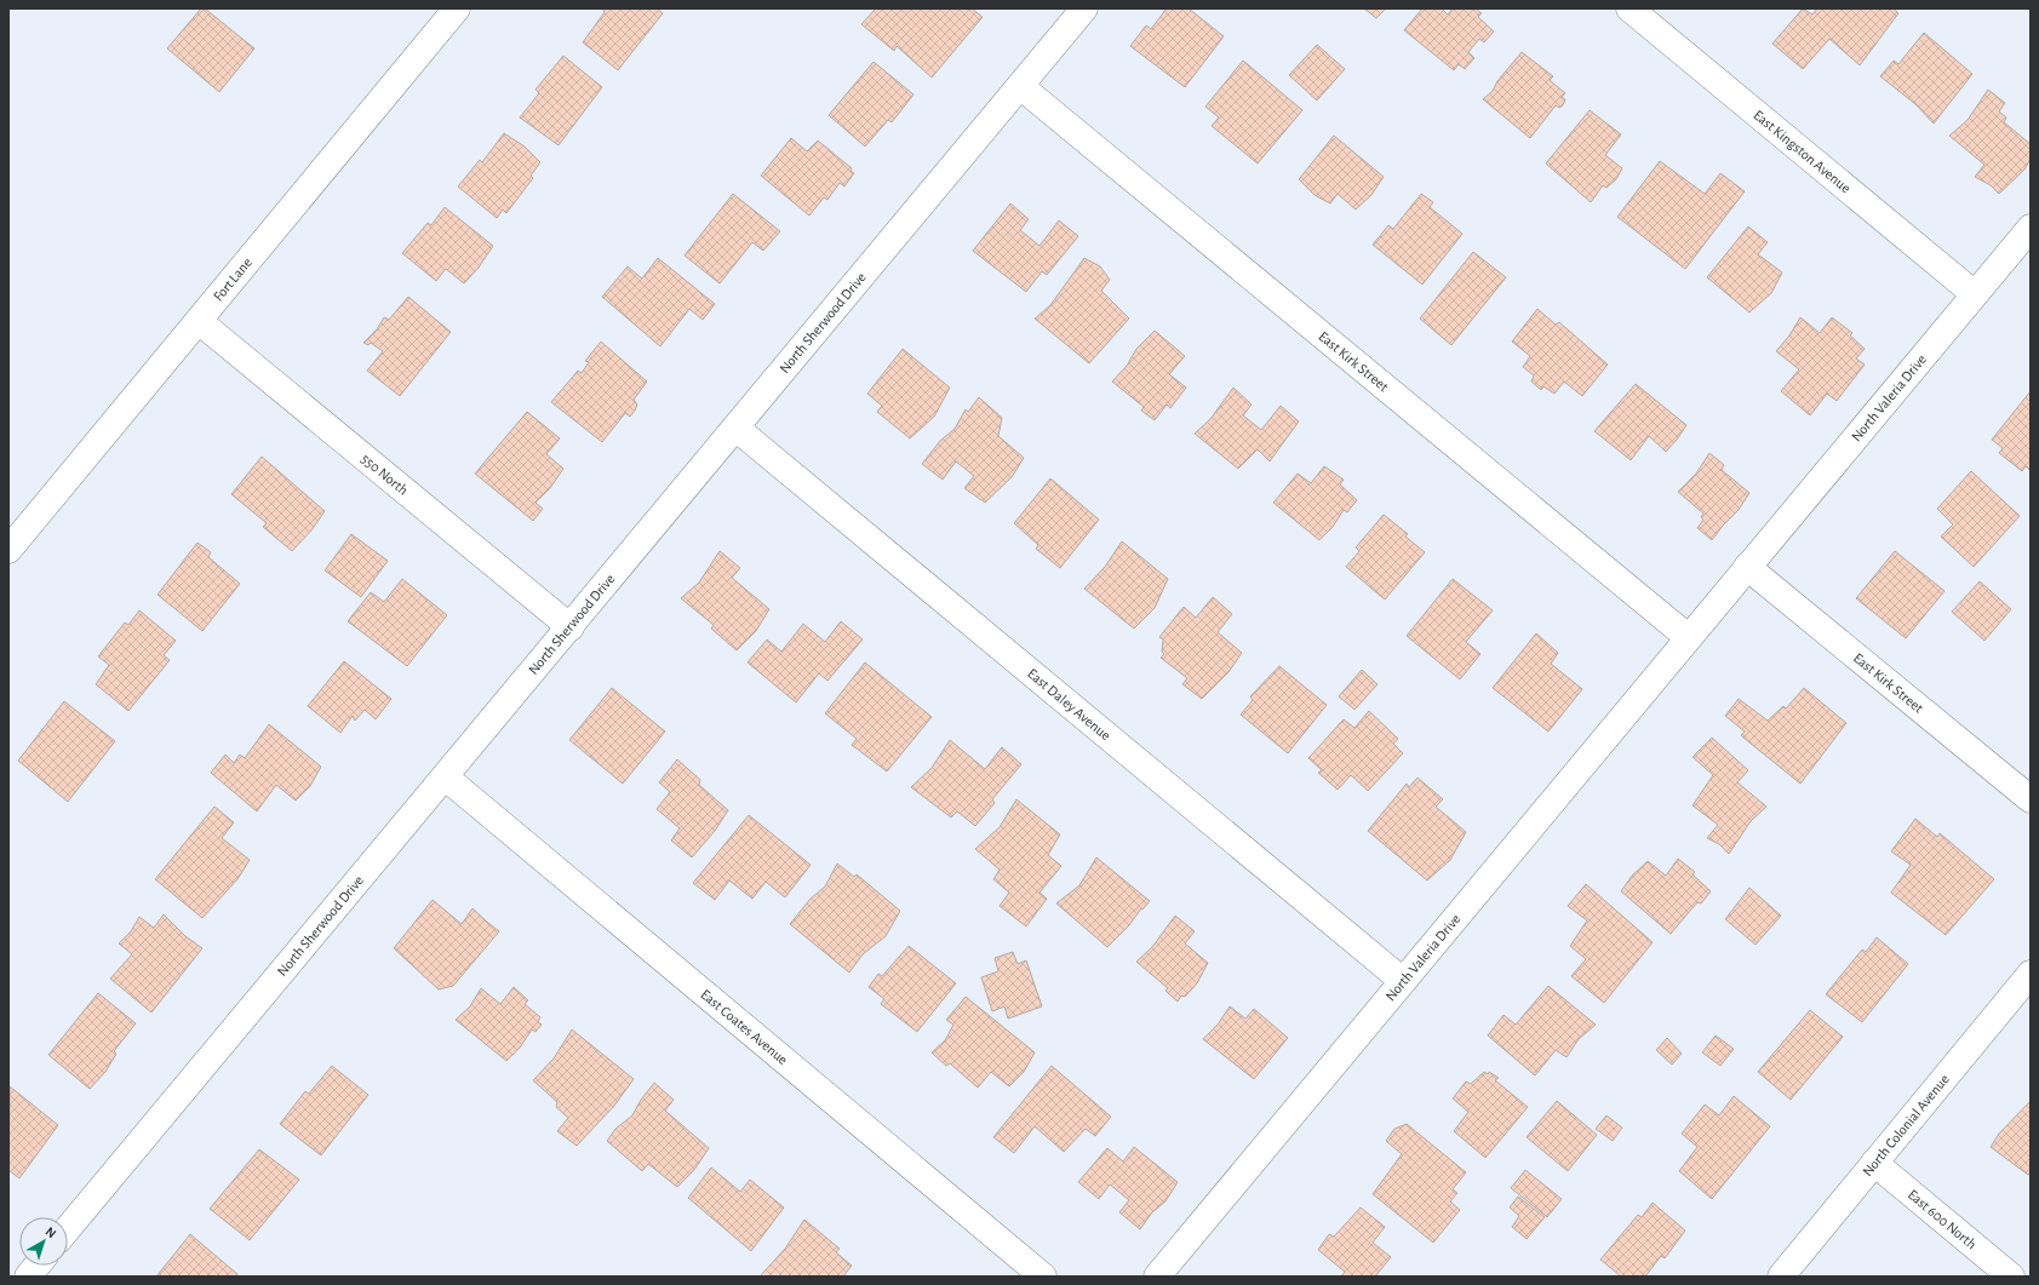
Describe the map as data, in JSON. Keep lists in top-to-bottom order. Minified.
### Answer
{"streets":{"street":["East Kingston Avenue","Fort Lane","North Sherwood Drive","East Kirk Street","North Valeria Drive","550 North","East Daley Avenue","East Coates Avenue","North Colonial Avenue","East 600 North"]},"crossings":[["East Kingston Avenue","North Valeria Drive"],["Fort Lane","550 North"],["North Sherwood Drive","East Kirk Street"],["North Sherwood Drive","550 North"],["North Sherwood Drive","East Daley Avenue"],["North Sherwood Drive","East Coates Avenue"],["East Kirk Street","North Valeria Drive"],["North Valeria Drive","East Daley Avenue"],["North Colonial Avenue","East 600 North"]],"north":"top right"}
